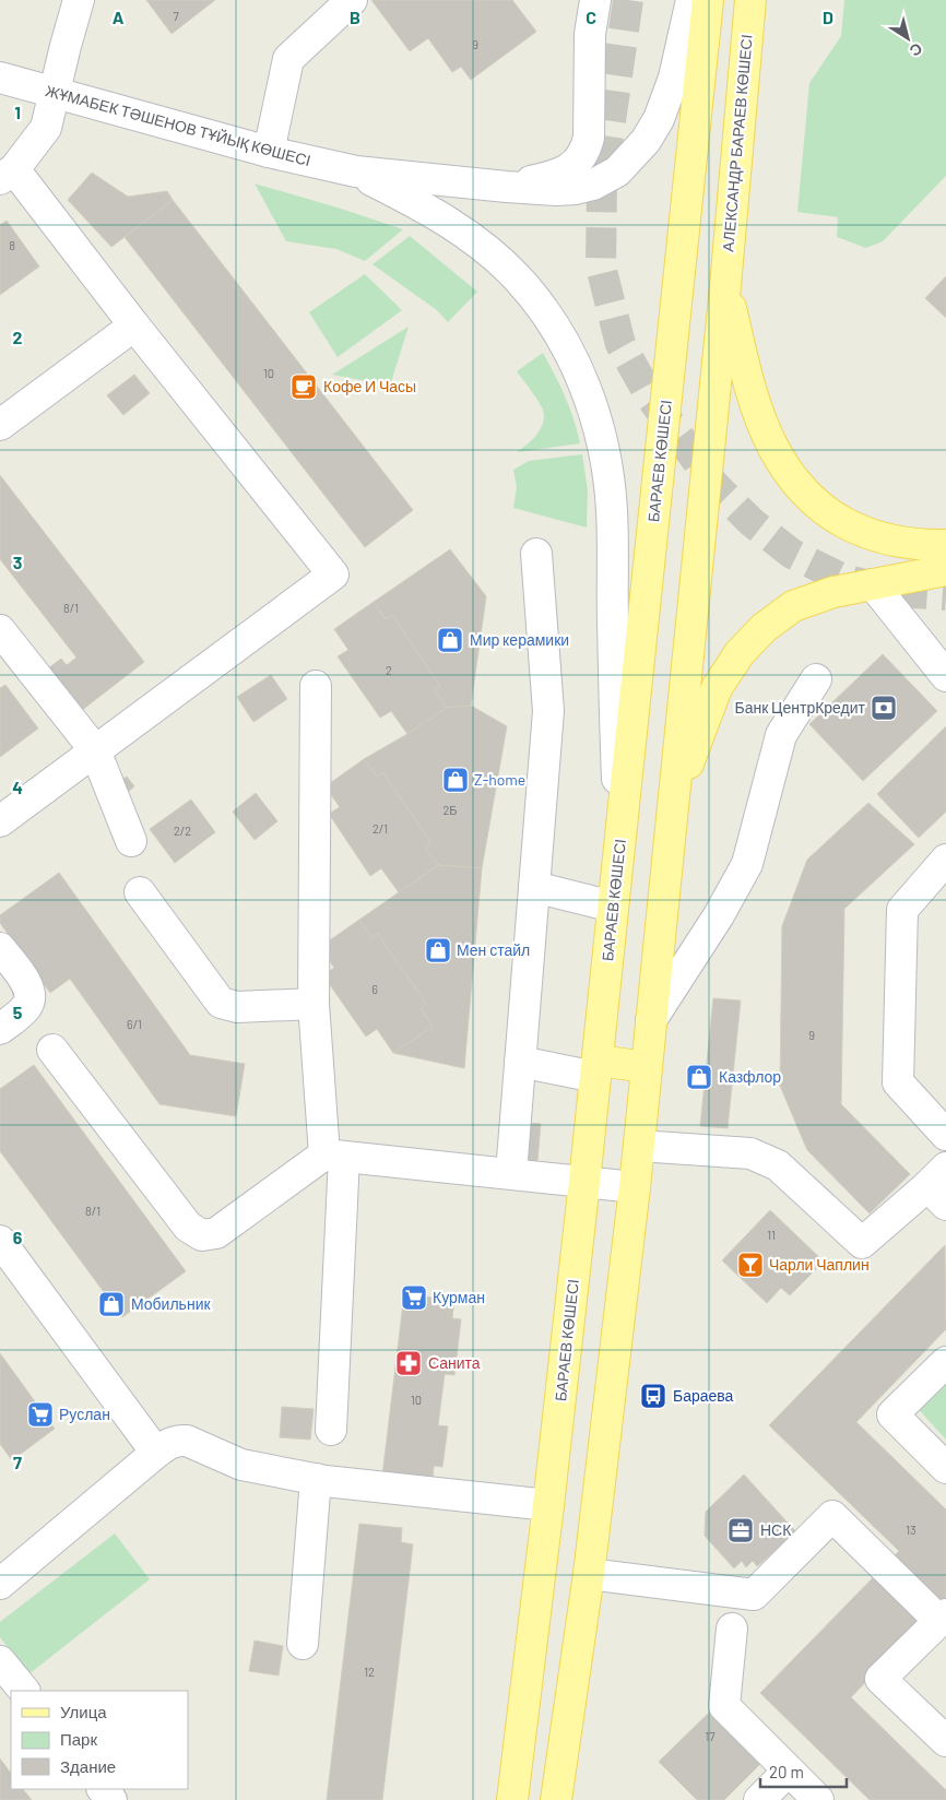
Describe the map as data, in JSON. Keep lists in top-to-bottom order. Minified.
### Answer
{"streets":{"main road":["АЛЕКСАНДР БАРАЕВ КӨШЕСІ","БАРАЕВ КӨШЕСІ"],"street":["ЖҰМАБЕК ТӘШЕНОВ ТҰЙЫҚ КӨШЕСІ"]},"places":{"cafe":["Кофе И Часы"],"shop":["Мир керамики","Z-home","Мен стайл","Казфлор","Мобильник"],"bank":["Банк ЦентрКредит"],"bar":["Чарли Чаплин"],"supermarket":["Курман","Руслан"],"pharmacy":["Санита"],"bus stop":["Бараева"],"office":["НСК"]},"house_numbers":["7","9","8","10","8/1","2","2Б","2/1","2/2","6","6/1","9","8/1","11","10","13","12","17"],"legend":["Улица","Парк","Здание"],"scale_bar":"20 m","north":"bottom right","grid":{"columns":["A","B","C","D"],"rows":["1","2","3","4","5","6","7"]}}
